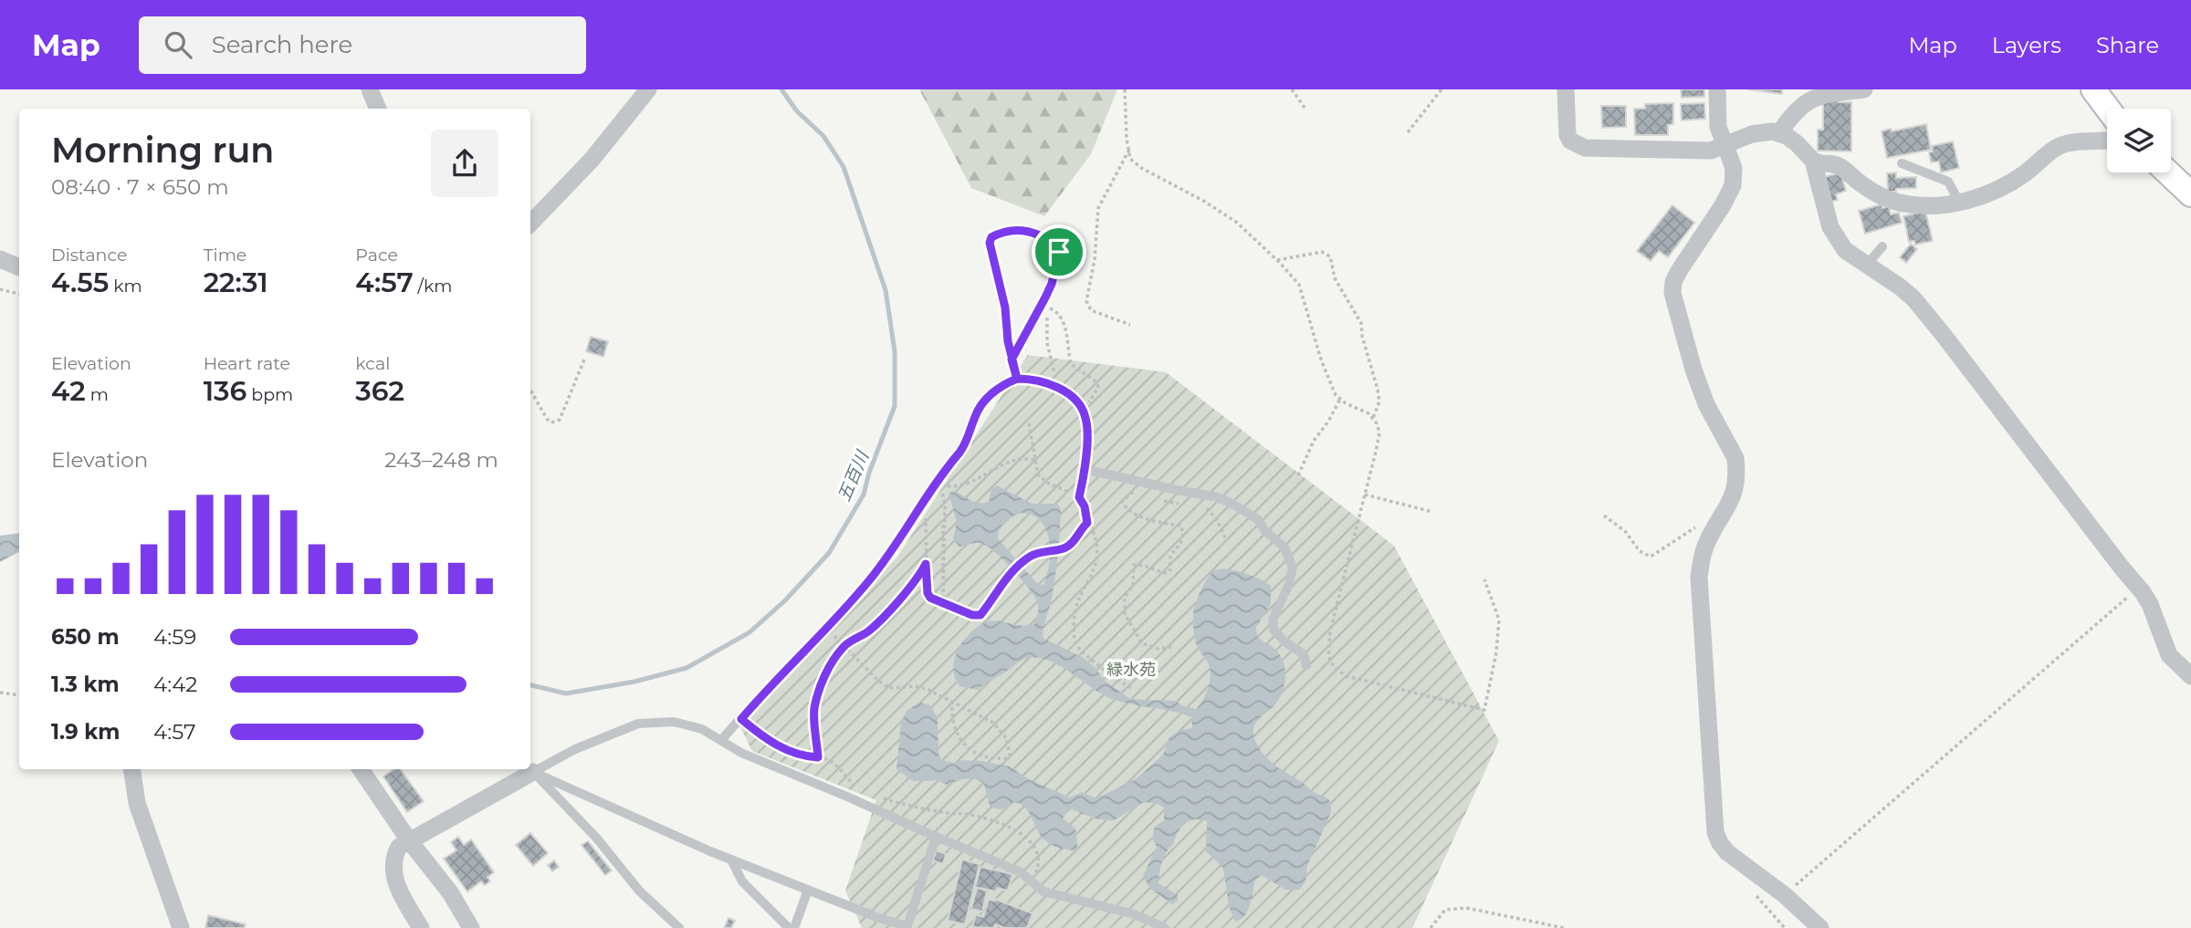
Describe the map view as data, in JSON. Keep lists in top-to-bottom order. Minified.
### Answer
{"water":["五百川"],"parks":["緑水苑"],"page":{"header":"Map","search":"Search here","nav":["Map","Layers","Share"],"heading":["Morning run","08:40 · 7 × 650 m"],"stats":[["Distance","4.55 km"],["Time","22:31"],["Pace","4:57 /km"],["Elevation","42 m"],["Heart rate","136 bpm"],["kcal","362"]],"chart":["Elevation","243–248 m"],"list":[{"name":"650 m","note":"4:59"},{"name":"1.3 km","note":"4:42"},{"name":"1.9 km","note":"4:57"}]}}
